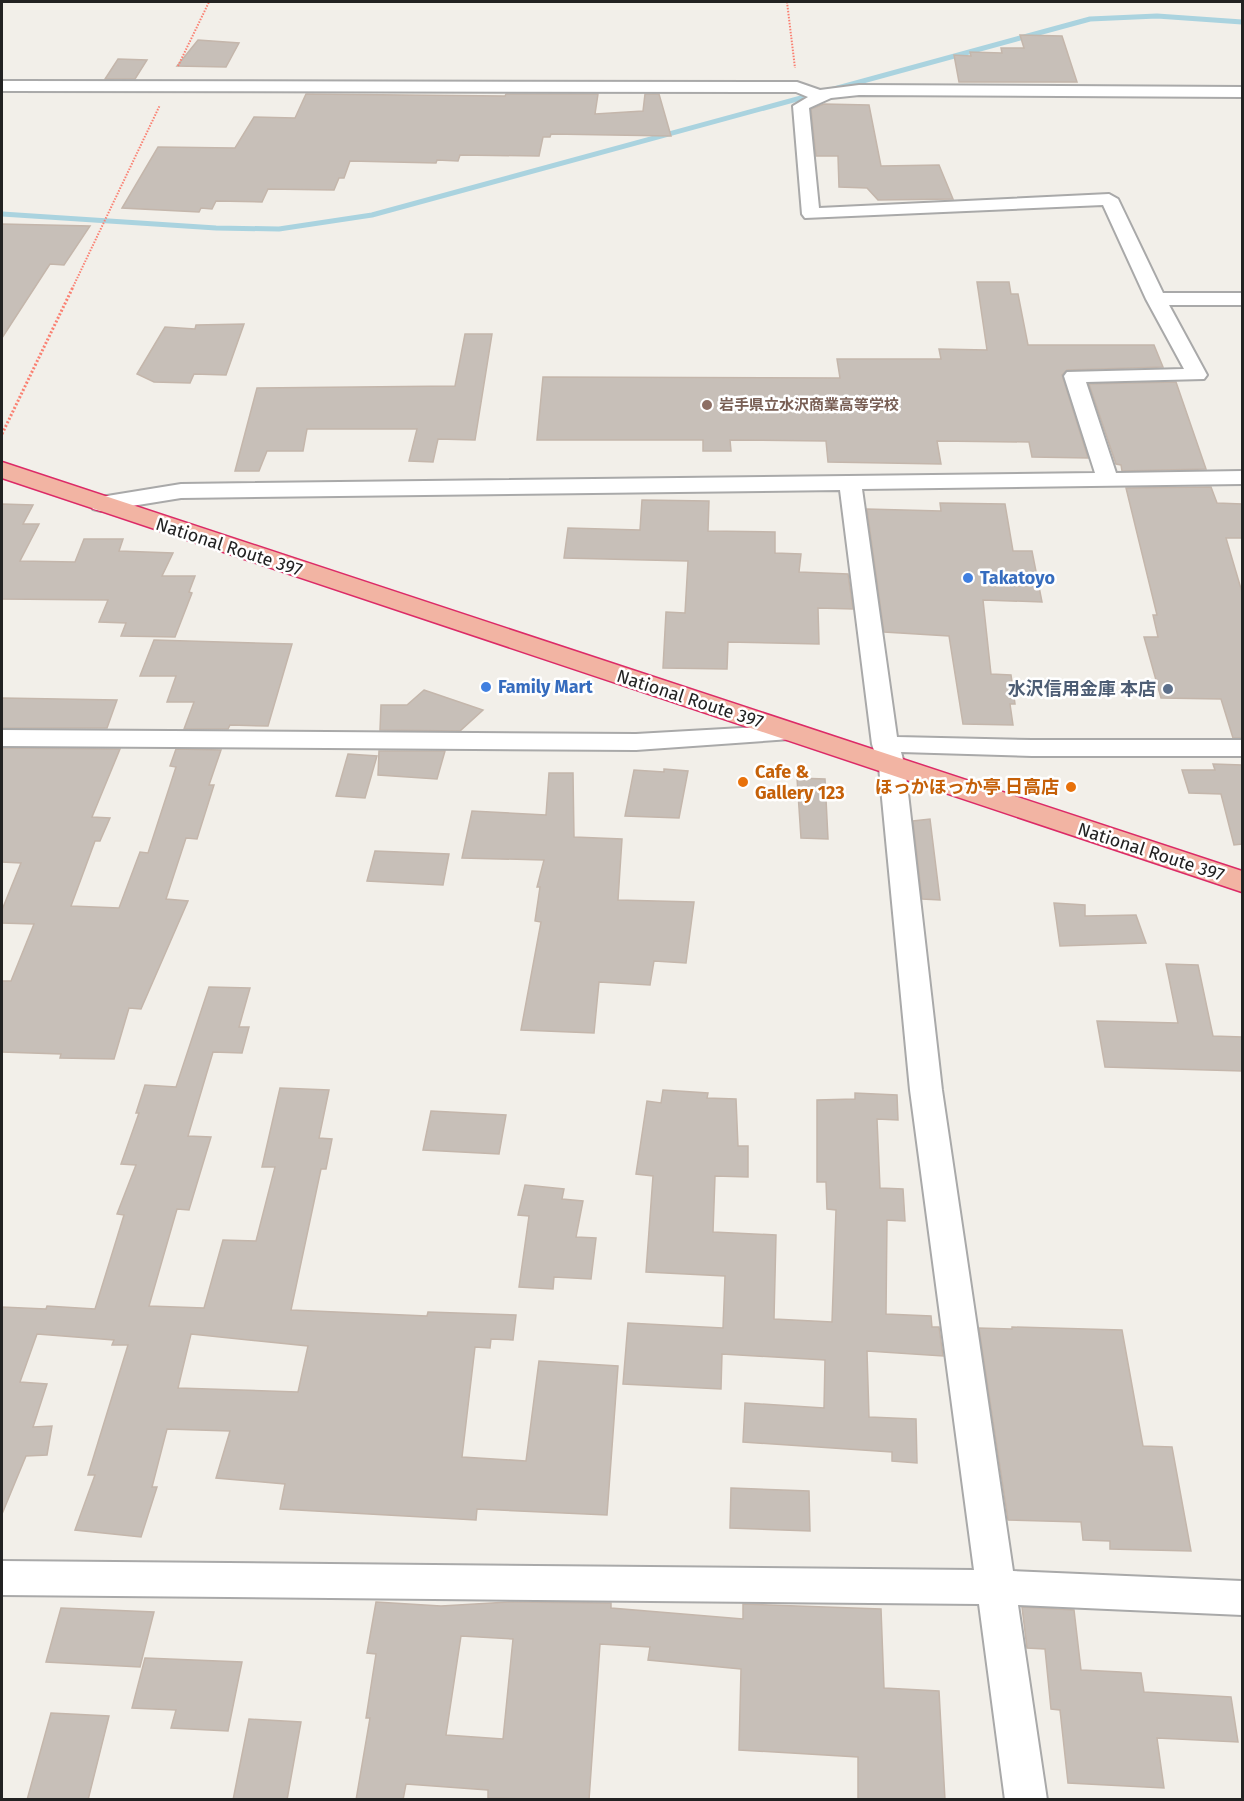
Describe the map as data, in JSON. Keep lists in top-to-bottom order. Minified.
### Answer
{"streets":{"highway":["National Route 397"]},"places":["岩手県立水沢商業高等学校","Takatoyo","Family Mart","水沢信用金庫 本店","Cafe & Gallery 123","ほっかほっか亭 日高店"]}
